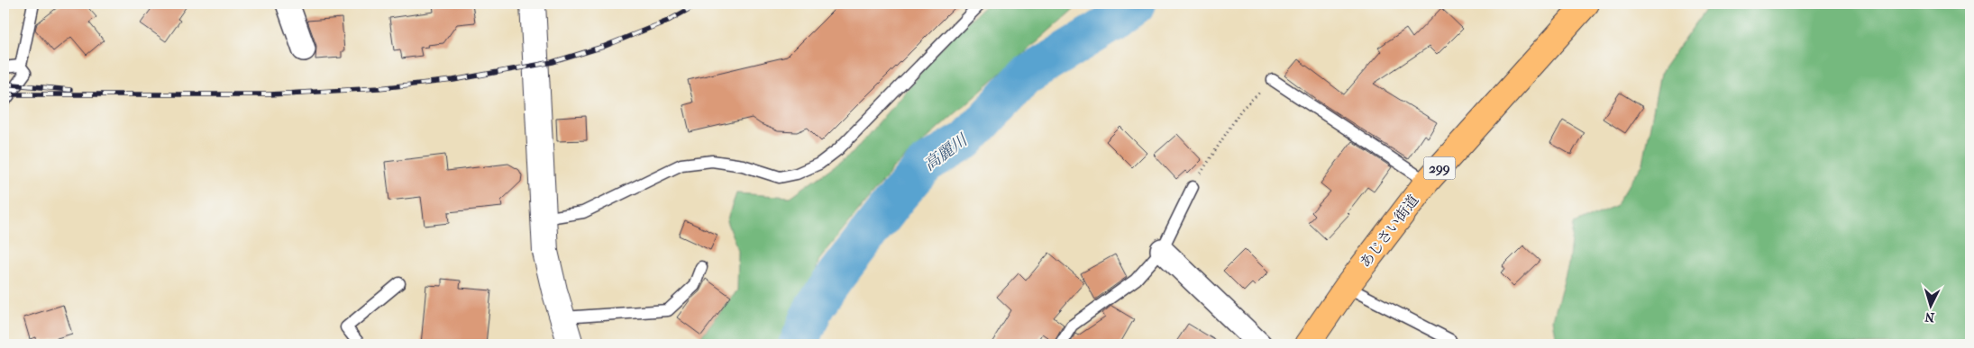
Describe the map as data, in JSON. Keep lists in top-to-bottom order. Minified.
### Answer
{"streets":{"highway":["299","あじさい街道"]},"water":["高麗川"],"north":"bottom"}
